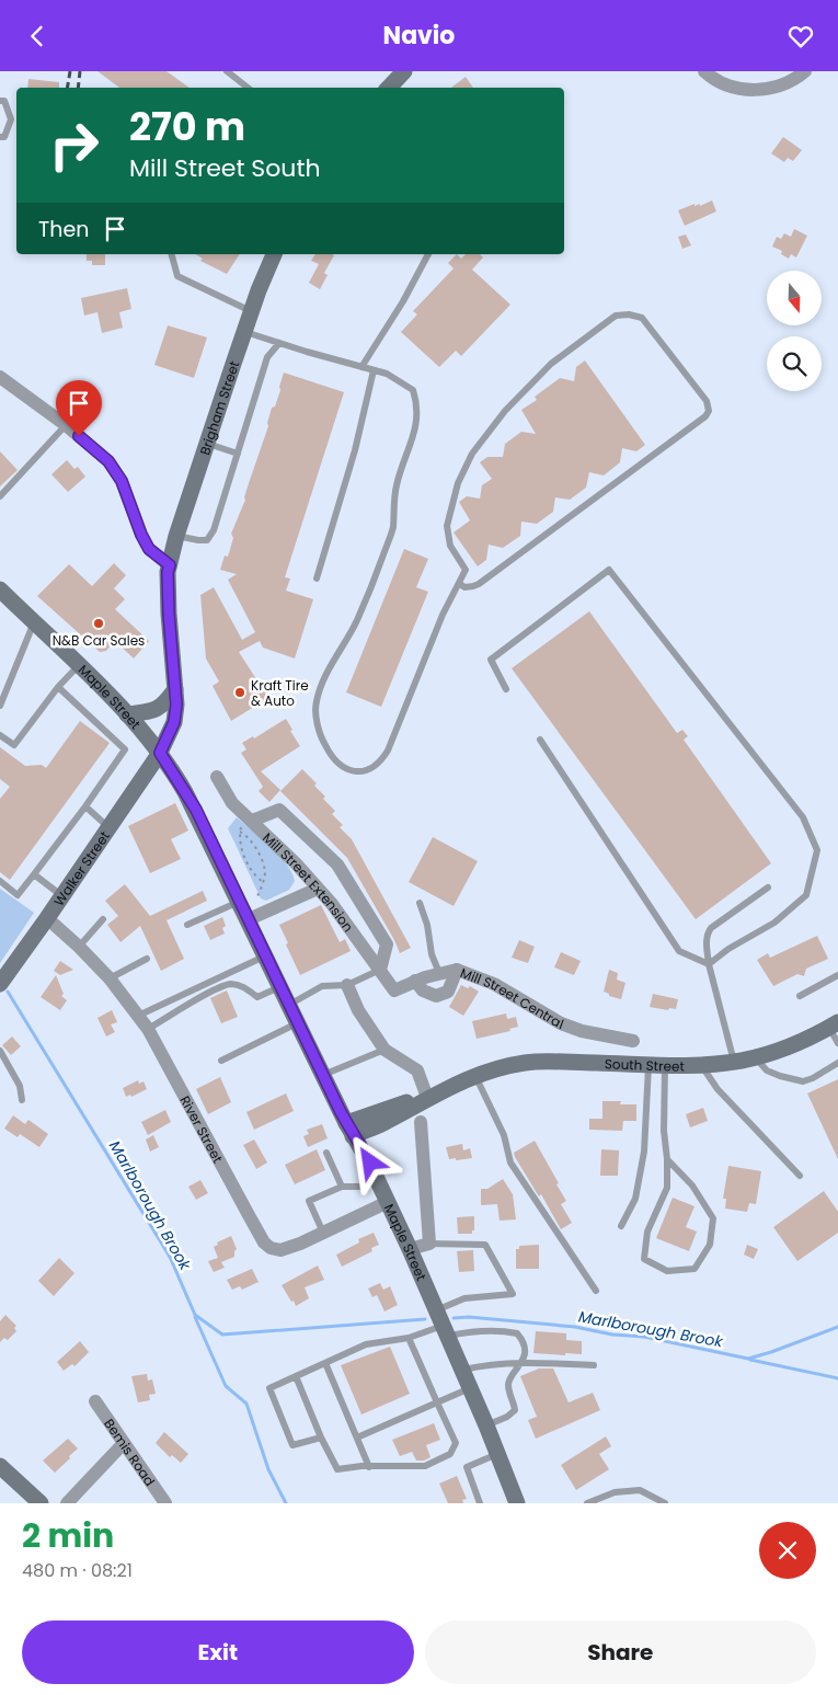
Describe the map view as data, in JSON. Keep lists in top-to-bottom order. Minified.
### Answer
{"streets":{"main road":["Brigham Street","Maple Street","Walker Street","South Street"],"street":["Mill Street Extension","Mill Street Central","River Street","Bemis Road"]},"crossings":[["Brigham Street","Walker Street"],["Maple Street","Walker Street"],["Maple Street","South Street"],["Maple Street","River Street"],["Walker Street","River Street"],["Mill Street Extension","Mill Street Central"]],"water":["Marlborough Brook"],"places":["N&B Car Sales","Kraft Tire & Auto"],"north":"bottom","page":{"header":"Navio","turn":["270 m","Mill Street South"],"then":"Then","heading":["2 min","480 m · 08:21"],"buttons":["Exit","Share"]}}
